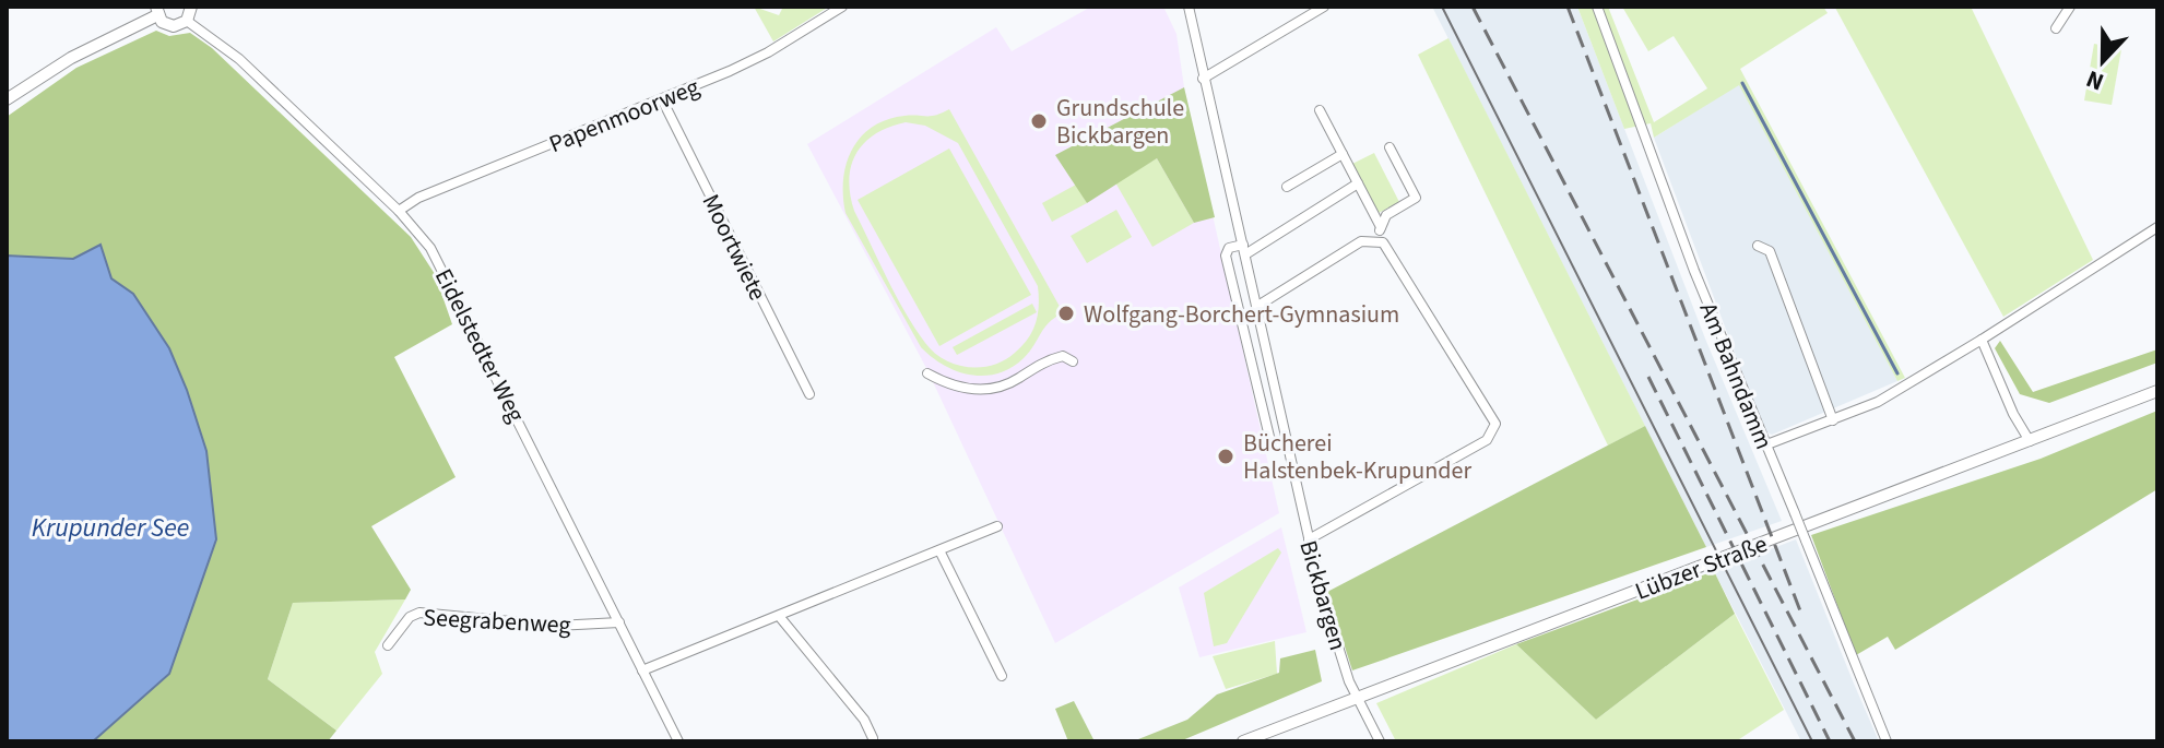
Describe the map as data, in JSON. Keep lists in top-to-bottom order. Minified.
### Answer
{"streets":{"street":["Papenmoorweg","Moortwiete","Eidelstedter Weg","Am Bahndamm","Lübzer Straße","Bickbargen","Seegrabenweg"]},"crossings":[["Papenmoorweg","Moortwiete"],["Papenmoorweg","Eidelstedter Weg"],["Eidelstedter Weg","Seegrabenweg"],["Lübzer Straße","Bickbargen"]],"water":["Krupunder See"],"places":["Grundschule Bickbargen","Wolfgang-Borchert-Gymnasium","Bücherei Halstenbek-Krupunder"],"north":"bottom"}
